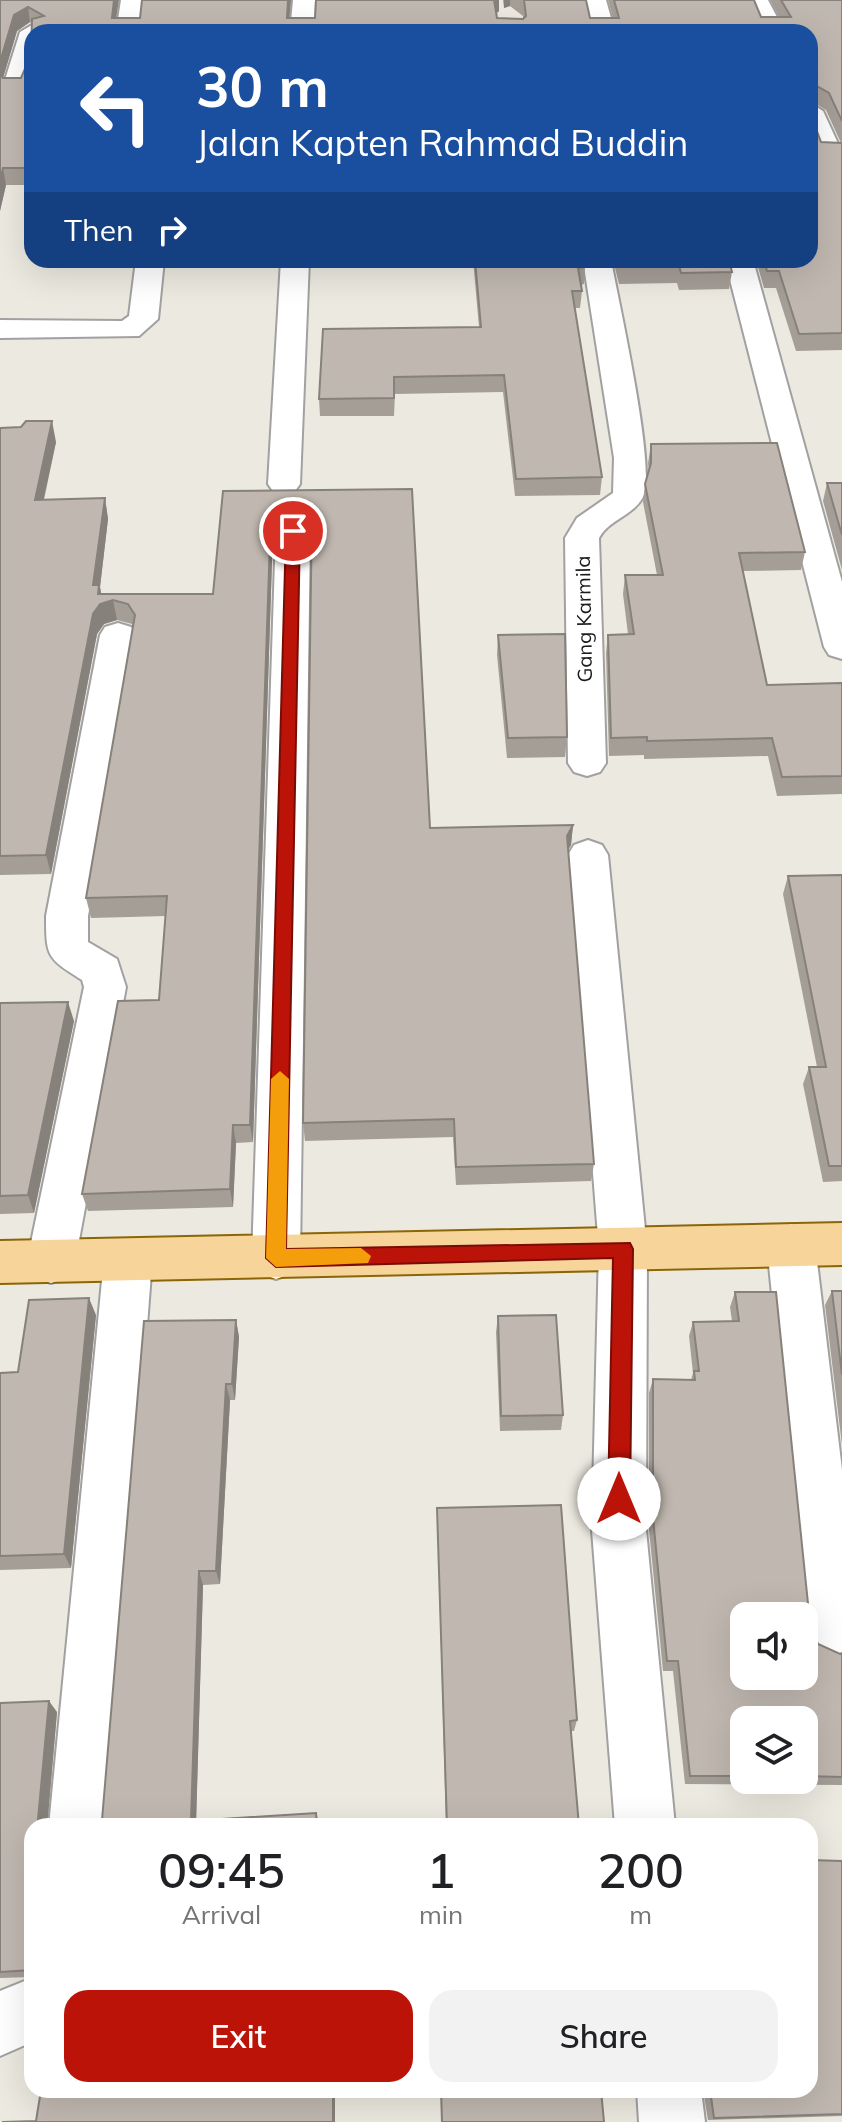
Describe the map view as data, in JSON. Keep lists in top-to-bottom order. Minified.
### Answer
{"streets":{"street":["Gang Karmila"]},"page":{"turn":["30 m","Jalan Kapten Rahmad Buddin"],"then":"Then","eta":["09:45","Arrival","1","min","200","m"],"buttons":["Exit","Share"]}}
